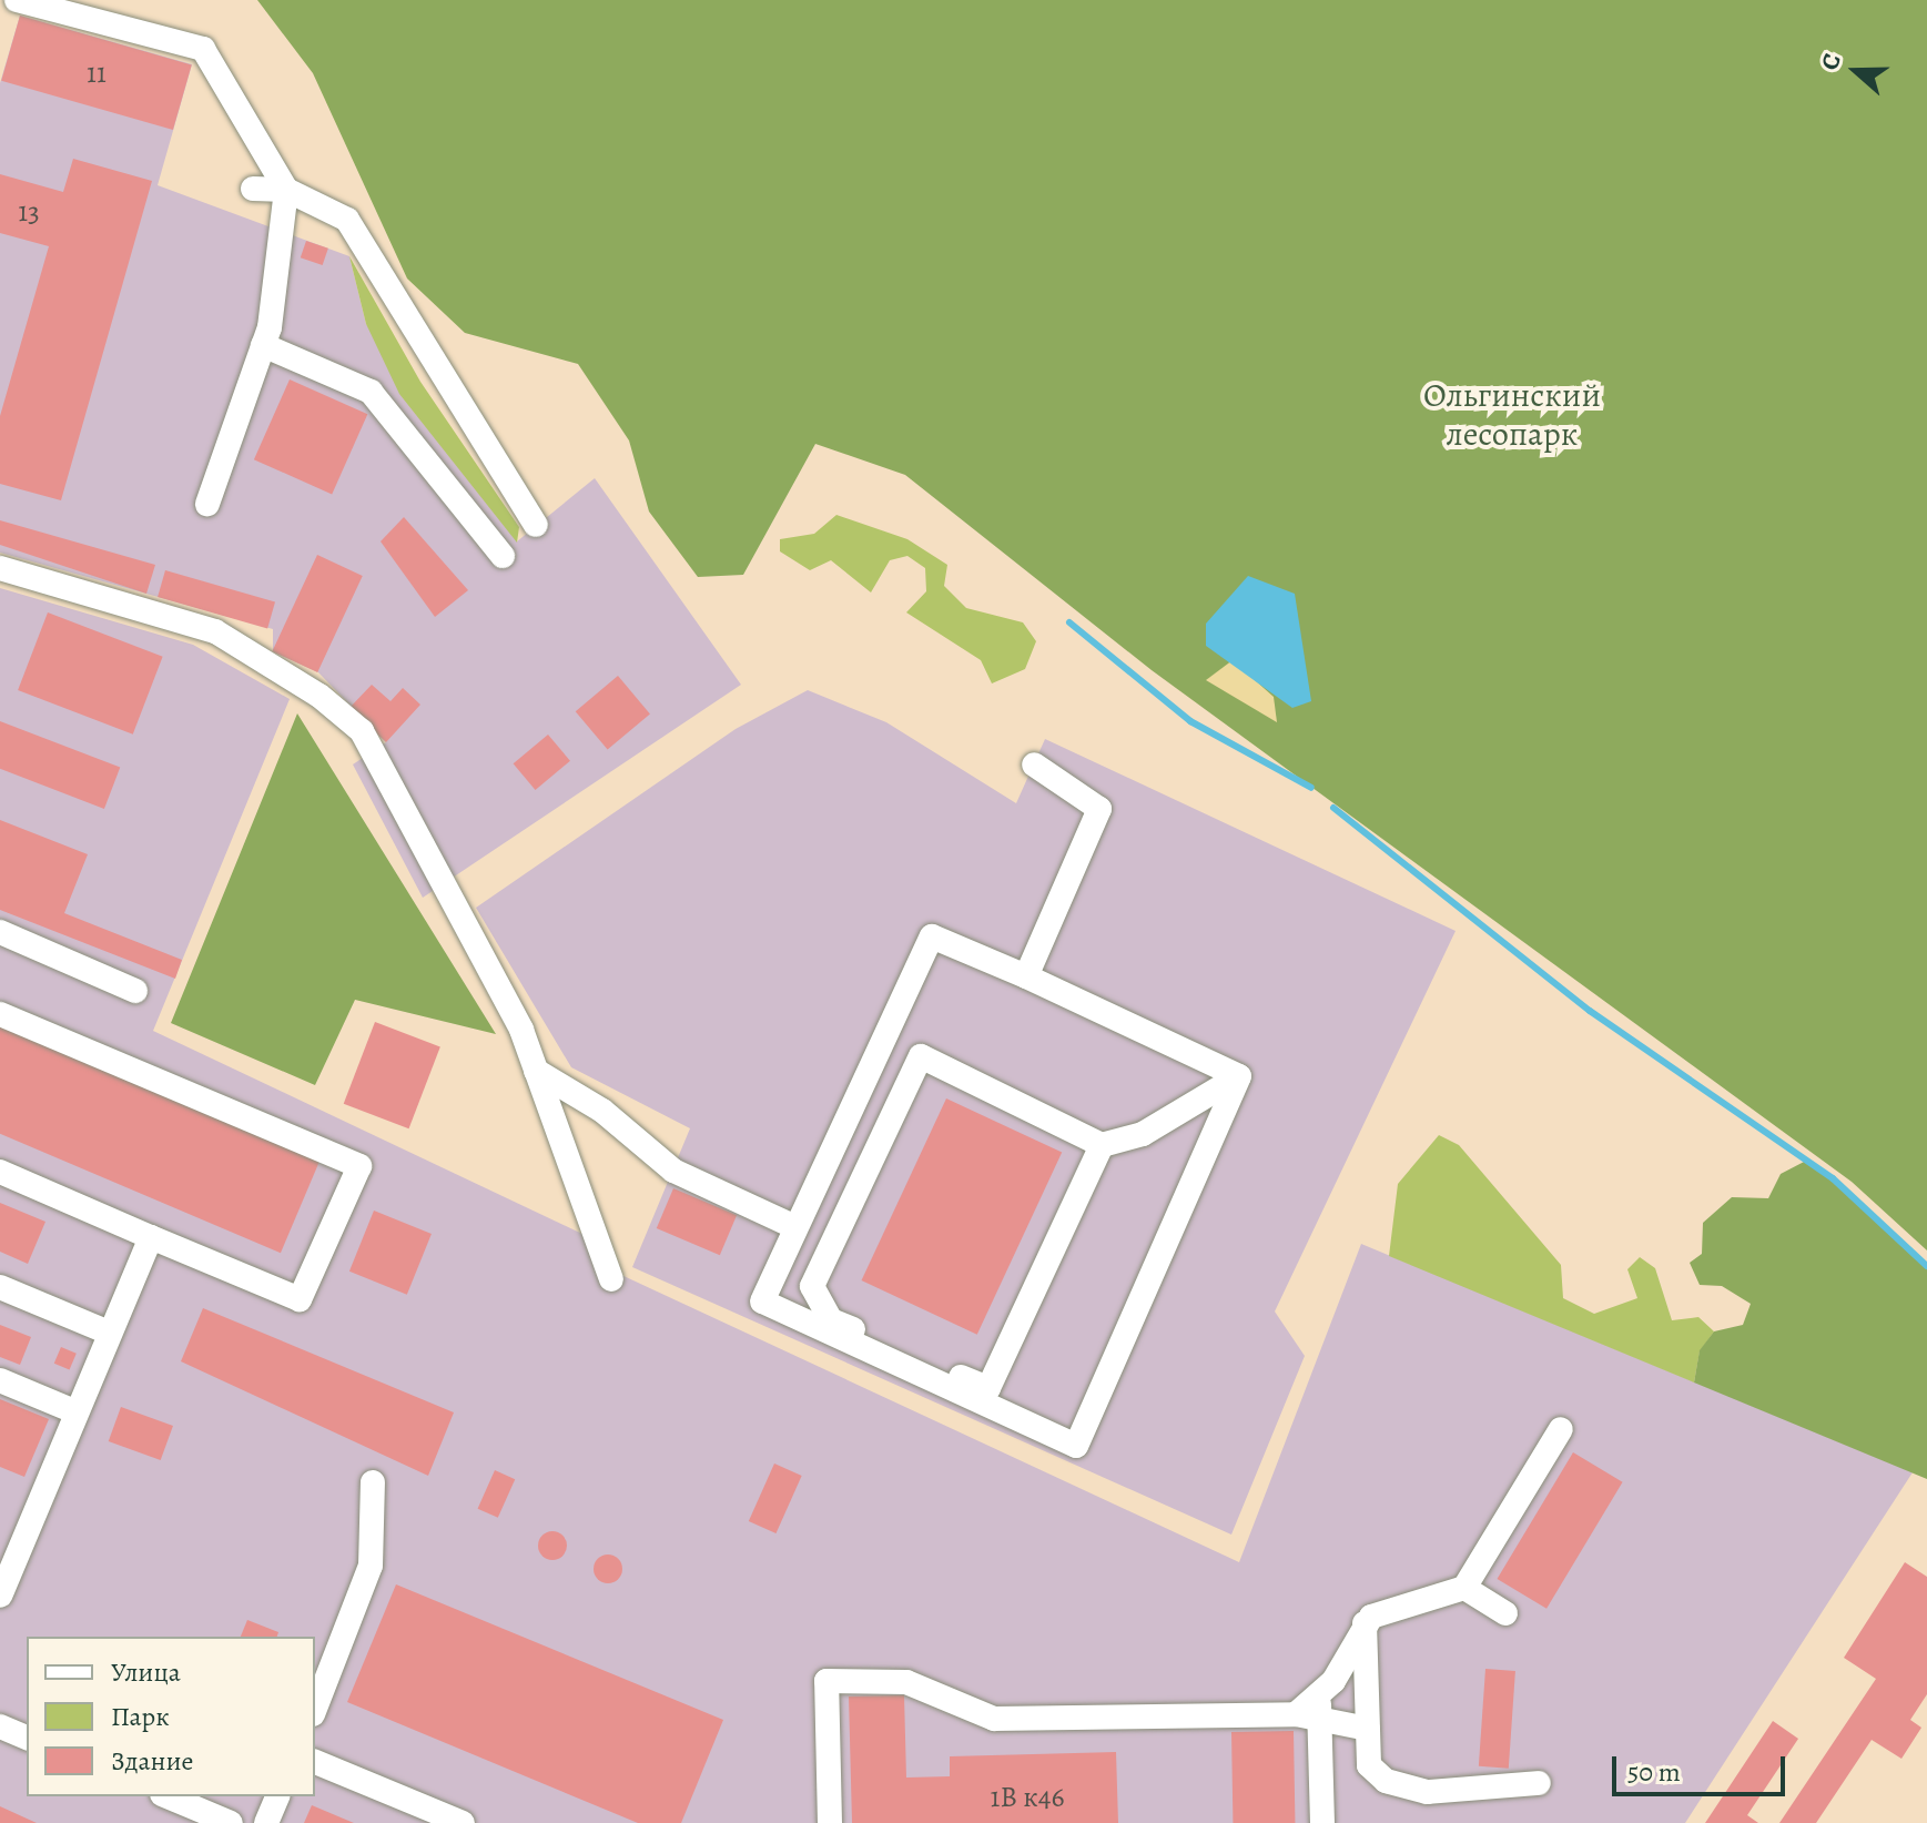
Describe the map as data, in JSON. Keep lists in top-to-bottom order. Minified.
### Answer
{"parks":["Ольгинский лесопарк"],"house_numbers":["11","13","1В к46"],"legend":["Улица","Парк","Здание"],"scale_bar":"50 m","north":"left"}
